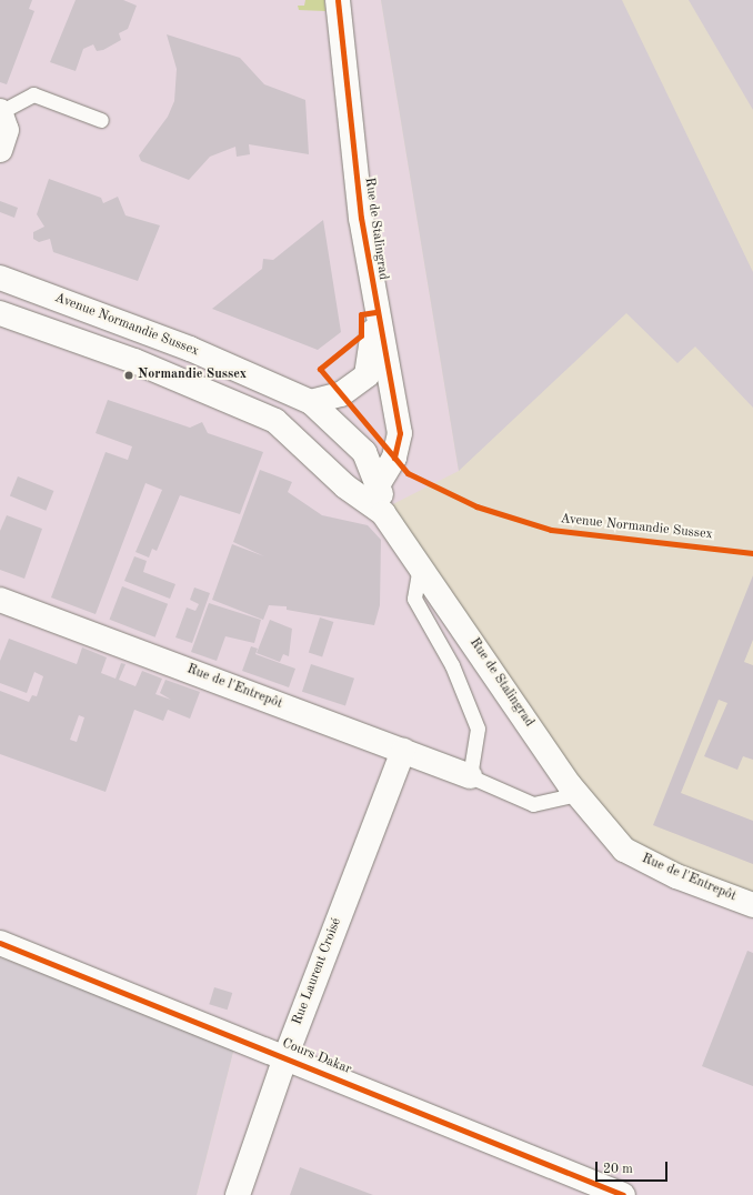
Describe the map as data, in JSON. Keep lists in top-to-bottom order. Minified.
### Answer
{"streets":{"street":["Rue de Stalingrad","Avenue Normandie Sussex","Rue de l'Entrepôt","Rue Laurent Croisé","Cours Dakar"]},"crossings":[["Rue de Stalingrad","Avenue Normandie Sussex"],["Rue de Stalingrad","Rue de l'Entrepôt"],["Rue de l'Entrepôt","Rue Laurent Croisé"],["Rue Laurent Croisé","Cours Dakar"]],"places":["Normandie Sussex"],"scale_bar":"20 m"}
